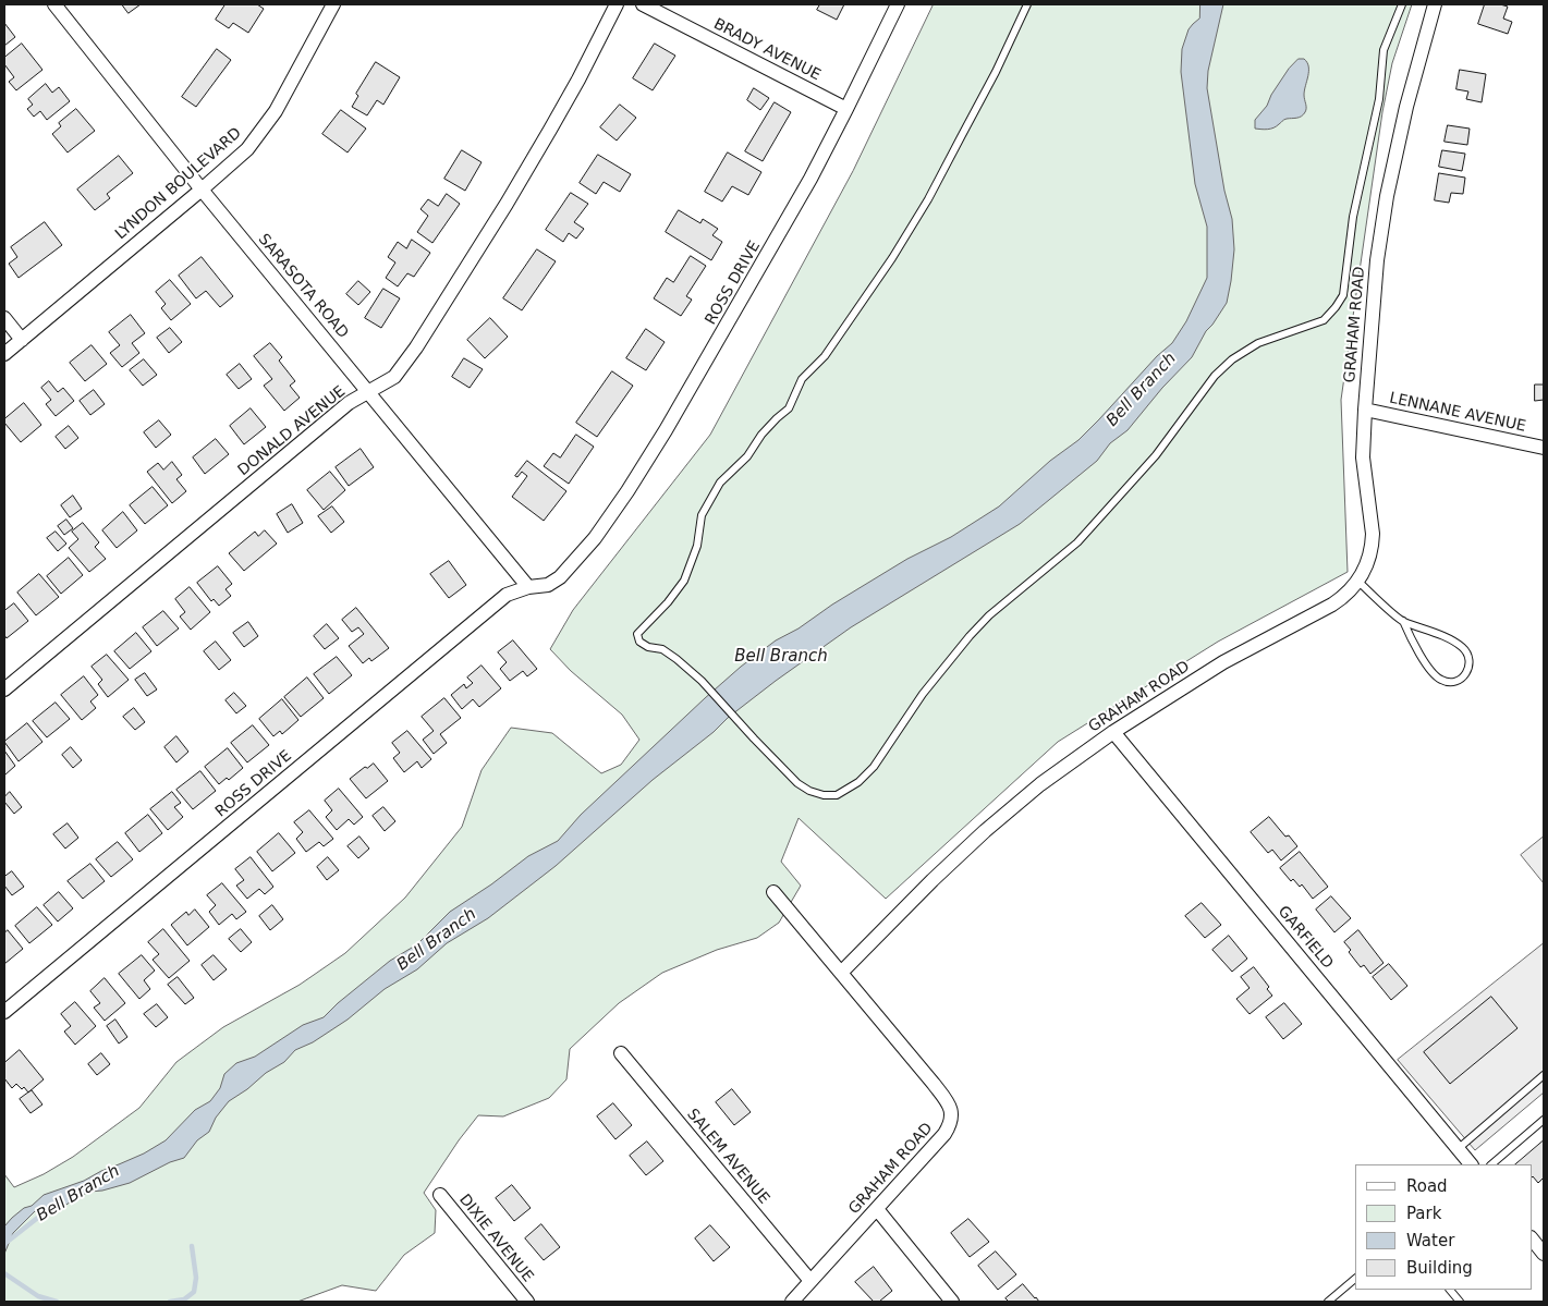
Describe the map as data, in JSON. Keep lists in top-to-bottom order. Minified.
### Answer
{"streets":{"street":["BRADY AVENUE","LYNDON BOULEVARD","ROSS DRIVE","SARASOTA ROAD","GRAHAM ROAD","LENNANE AVENUE","DONALD AVENUE","GARFIELD","SALEM AVENUE","DIXIE AVENUE"]},"crossings":[["BRADY AVENUE","ROSS DRIVE"],["LYNDON BOULEVARD","SARASOTA ROAD"],["ROSS DRIVE","SARASOTA ROAD"],["SARASOTA ROAD","DONALD AVENUE"],["GRAHAM ROAD","LENNANE AVENUE"],["GRAHAM ROAD","GARFIELD"],["GRAHAM ROAD","SALEM AVENUE"]],"water":["Bell Branch"],"legend":["Road","Park","Water","Building"]}
